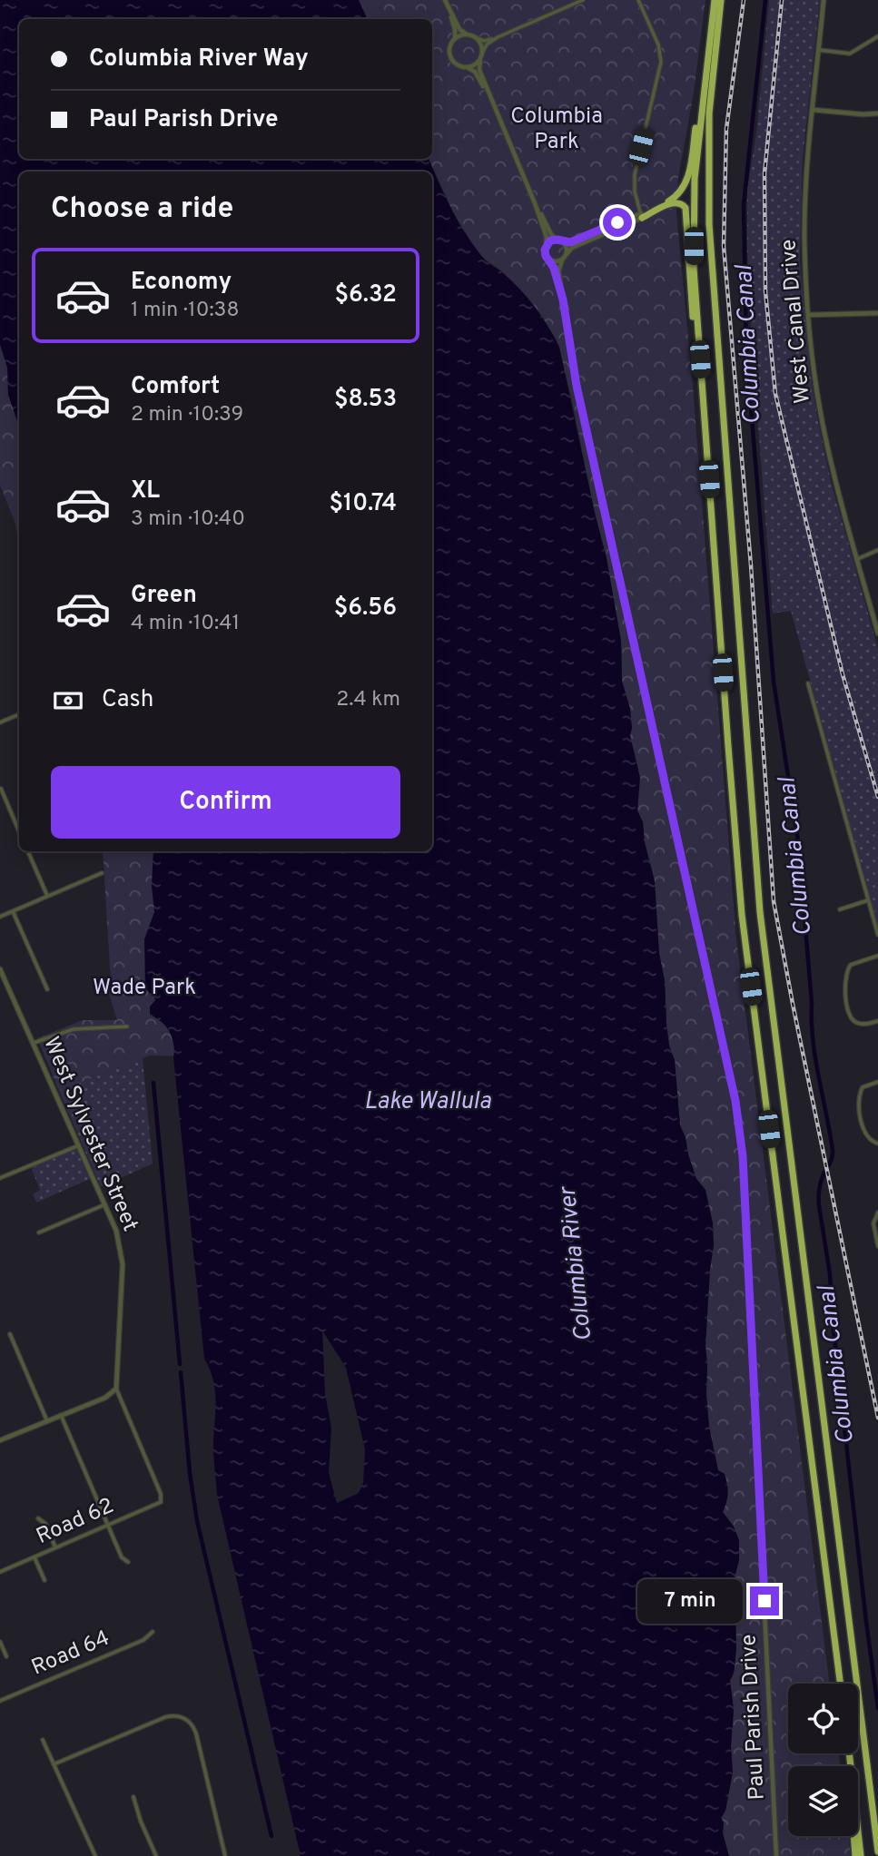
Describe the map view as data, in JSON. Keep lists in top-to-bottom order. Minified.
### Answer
{"streets":{"street":["West Canal Drive","West Sylvester Street","Road 62","Road 64","Paul Parish Drive"]},"crossings":[["West Sylvester Street","Road 62"]],"water":["Columbia Canal","Lake Wallula","Columbia River"],"parks":["Columbia Park","Wade Park"],"page":{"banner":["Columbia River Way","Paul Parish Drive"],"heading":"Choose a ride","list":[{"name":"Economy","note":"1 min · 10:38","value":"$6.32"},{"name":"Comfort","note":"2 min · 10:39","value":"$8.53"},{"name":"XL","note":"3 min · 10:40","value":"$10.74"},{"name":"Green","note":"4 min · 10:41","value":"$6.56"}],"pay":["Cash","2.4 km"],"buttons":"Confirm","bubble":"7 min"}}
